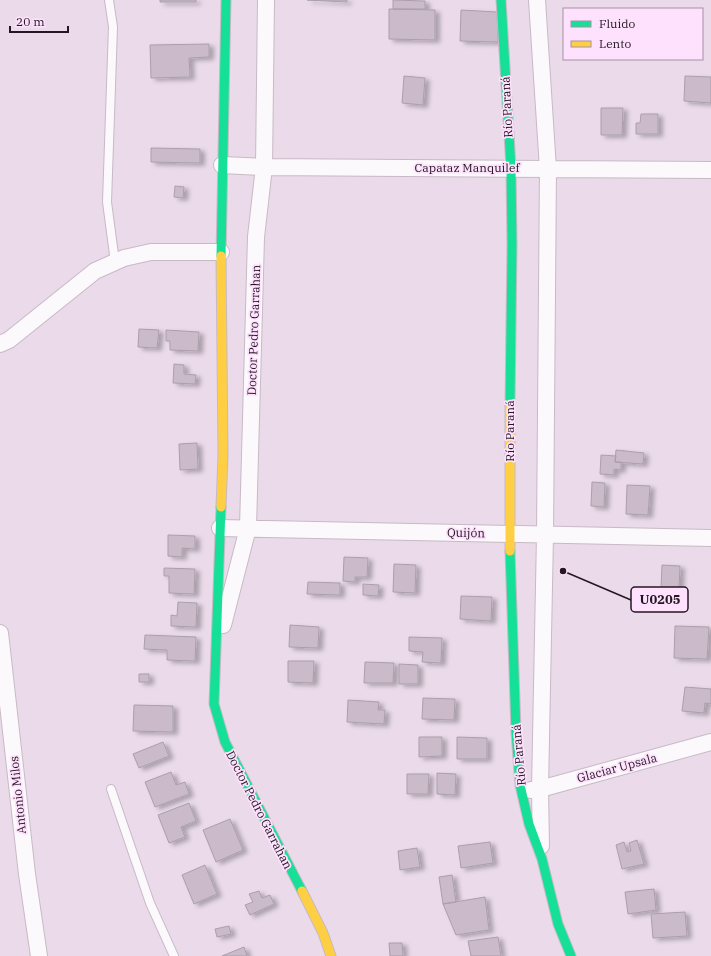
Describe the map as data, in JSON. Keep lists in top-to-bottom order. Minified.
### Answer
{"streets":{"street":["Río Paraná","Capataz Manquilef","Doctor Pedro Garrahan","Quijón","Glaciar Upsala","Antonio Milos"]},"crossings":[["Río Paraná","Capataz Manquilef"],["Río Paraná","Quijón"],["Río Paraná","Glaciar Upsala"],["Capataz Manquilef","Doctor Pedro Garrahan"],["Doctor Pedro Garrahan","Quijón"]],"places":["U0205"],"legend":["Fluido","Lento"],"scale_bar":"20 m"}
